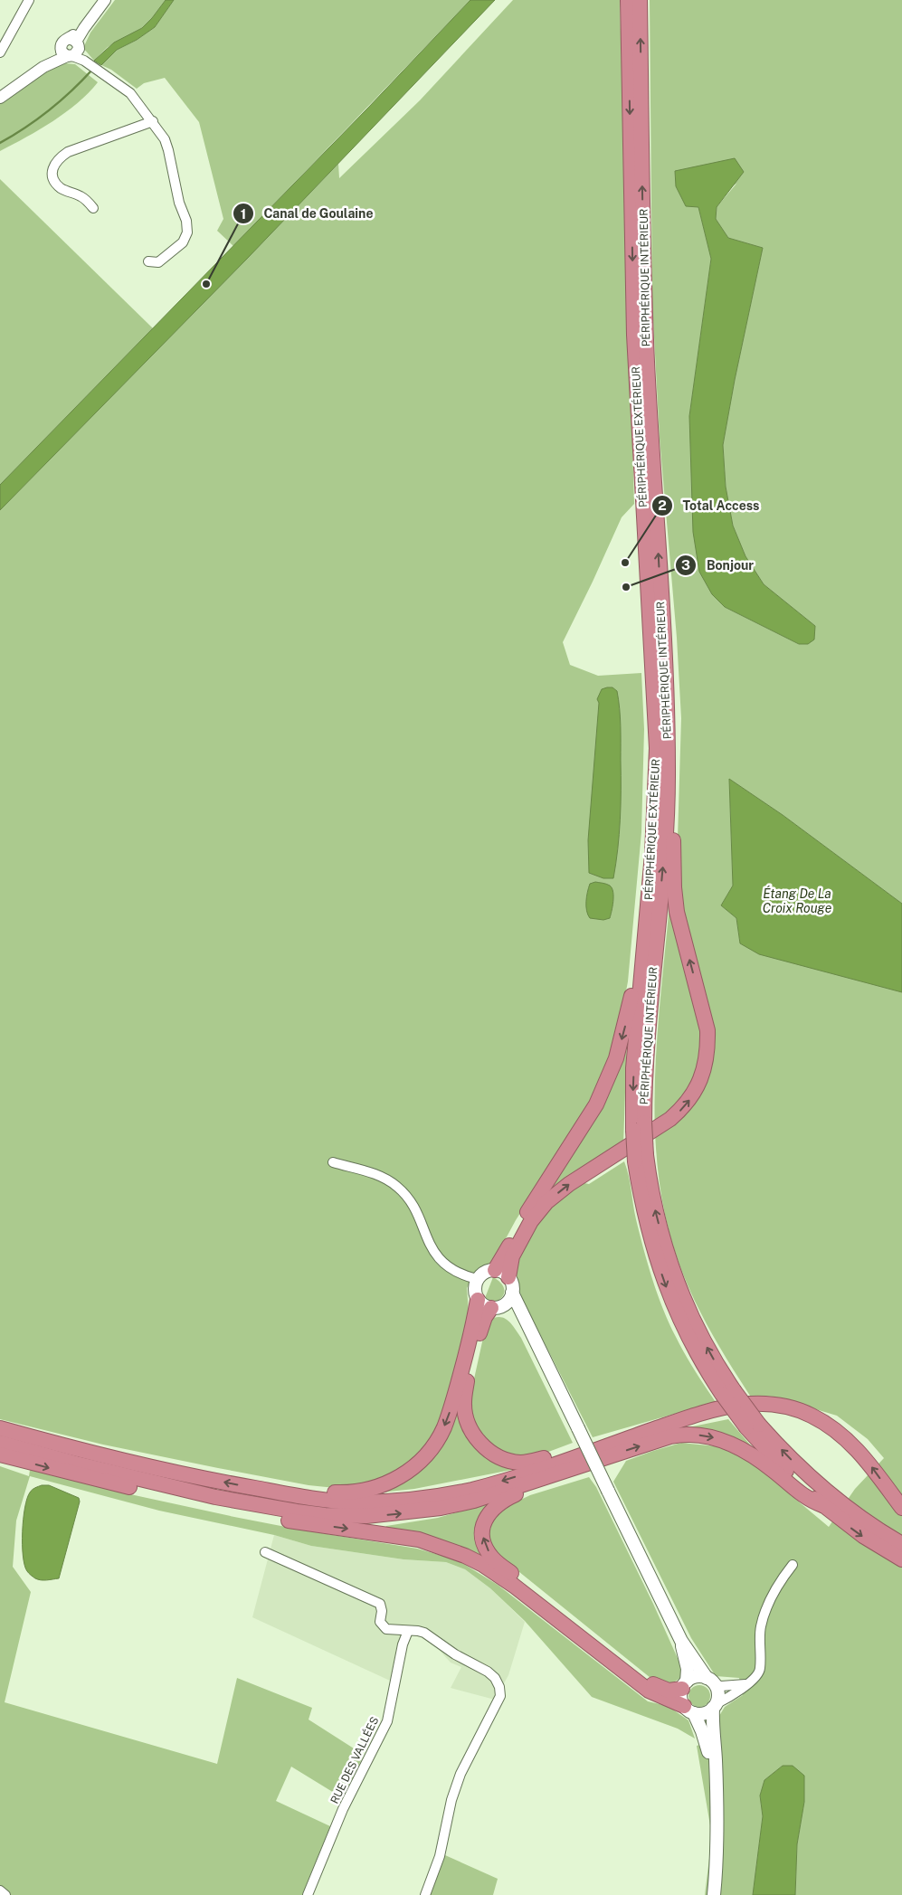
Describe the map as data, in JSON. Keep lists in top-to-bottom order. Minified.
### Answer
{"streets":{"highway":["PÉRIPHÉRIQUE INTÉRIEUR","PÉRIPHÉRIQUE EXTÉRIEUR"],"street":["RUE DES VALLÉES"]},"crossings":[["PÉRIPHÉRIQUE INTÉRIEUR","PÉRIPHÉRIQUE EXTÉRIEUR"]],"one_way":["PÉRIPHÉRIQUE INTÉRIEUR","PÉRIPHÉRIQUE EXTÉRIEUR"],"water":["Étang De La Croix Rouge"],"places":["Canal de Goulaine","Total Access","Bonjour"]}
